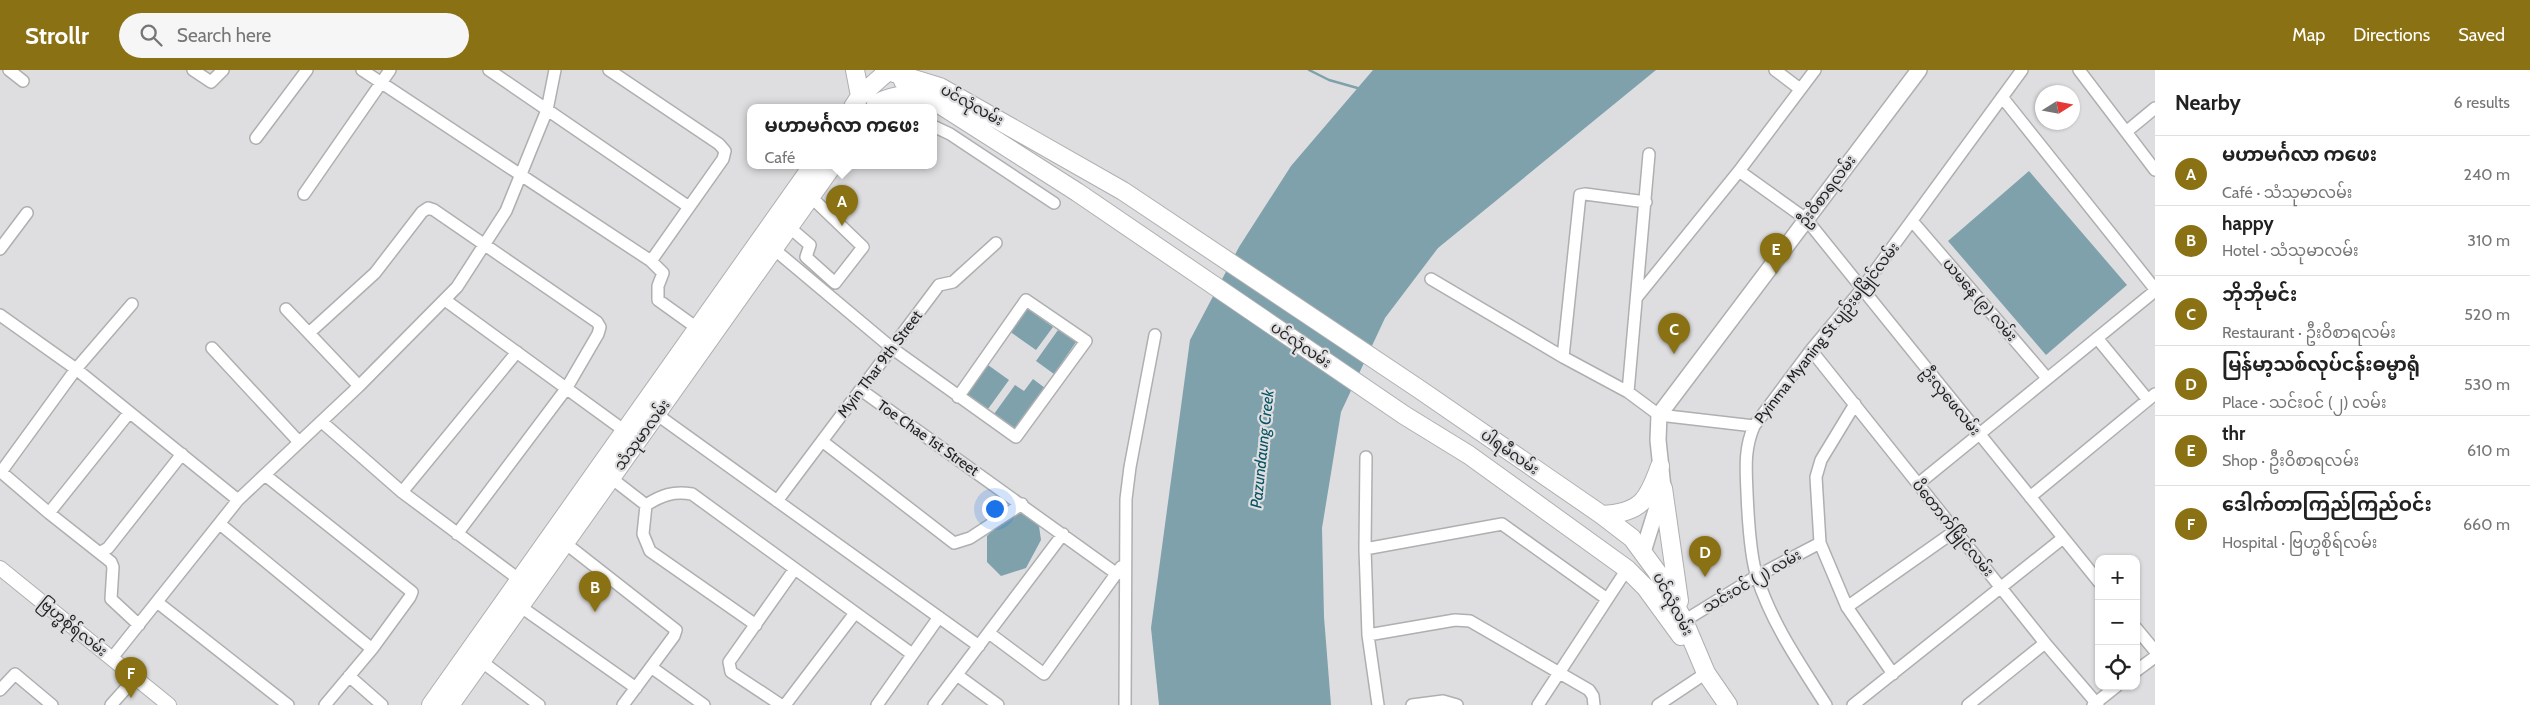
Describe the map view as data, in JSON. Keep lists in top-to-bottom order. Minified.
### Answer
{"streets":{"main road":["ပင်လုံလမ်း","ဦးဝိစာရလမ်း","သံသုမာလမ်း","ပါရမီလမ်း"],"street":["ယမနေ (၉) လမ်း","Pyinma Myaning St ပျဉ်းမမြိုင်လမ်း","Myin Thar 9th Street","ဦးလှဖေလမ်း","Toe Chae 1st Street","ပိတောက်မြိုင်လမ်း","သင်းဝင် (၂) လမ်း","ဗြဟ္မစိုရ်လမ်း"]},"crossings":[["ပင်လုံလမ်း","ပါရမီလမ်း"],["ပင်လုံလမ်း","သင်းဝင် (၂) လမ်း"],["ဦးဝိစာရလမ်း","ဦးလှဖေလမ်း"],["ယမနေ (၉) လမ်း","Pyinma Myaning St ပျဉ်းမမြိုင်လမ်း"],["Pyinma Myaning St ပျဉ်းမမြိုင်လမ်း","ဦးလှဖေလမ်း"],["Pyinma Myaning St ပျဉ်းမမြိုင်လမ်း","ပိတောက်မြိုင်လမ်း"],["Pyinma Myaning St ပျဉ်းမမြိုင်လမ်း","သင်းဝင် (၂) လမ်း"],["Myin Thar 9th Street","Toe Chae 1st Street"]],"water":["Pazundaung Creek"],"north":"right","page":{"header":"Strollr","search":"Search here","nav":["Map","Directions","Saved"],"heading":["Nearby","6 results"],"popup":["မဟာမင်္ဂလာ ကဖေး","Café"],"list":[{"mark":"A","name":"မဟာမင်္ဂလာ ကဖေး","note":"Café · သံသုမာလမ်း","value":"240 m"},{"mark":"B","name":"happy","note":"Hotel · သံသုမာလမ်း","value":"310 m"},{"mark":"C","name":"ဘိုဘိုမင်း","note":"Restaurant · ဦးဝိစာရလမ်း","value":"520 m"},{"mark":"D","name":"မြန်မာ့သစ်လုပ်ငန်းဓမ္မာရုံ","note":"Place · သင်းဝင် (၂) လမ်း","value":"530 m"},{"mark":"E","name":"thr","note":"Shop · ဦးဝိစာရလမ်း","value":"610 m"},{"mark":"F","name":"ဒေါက်တာကြည်ကြည်ဝင်း","note":"Hospital · ဗြဟ္မစိုရ်လမ်း","value":"660 m"}],"pins":["A","E","C","D","B","F"],"map_buttons":["+","−"]}}
